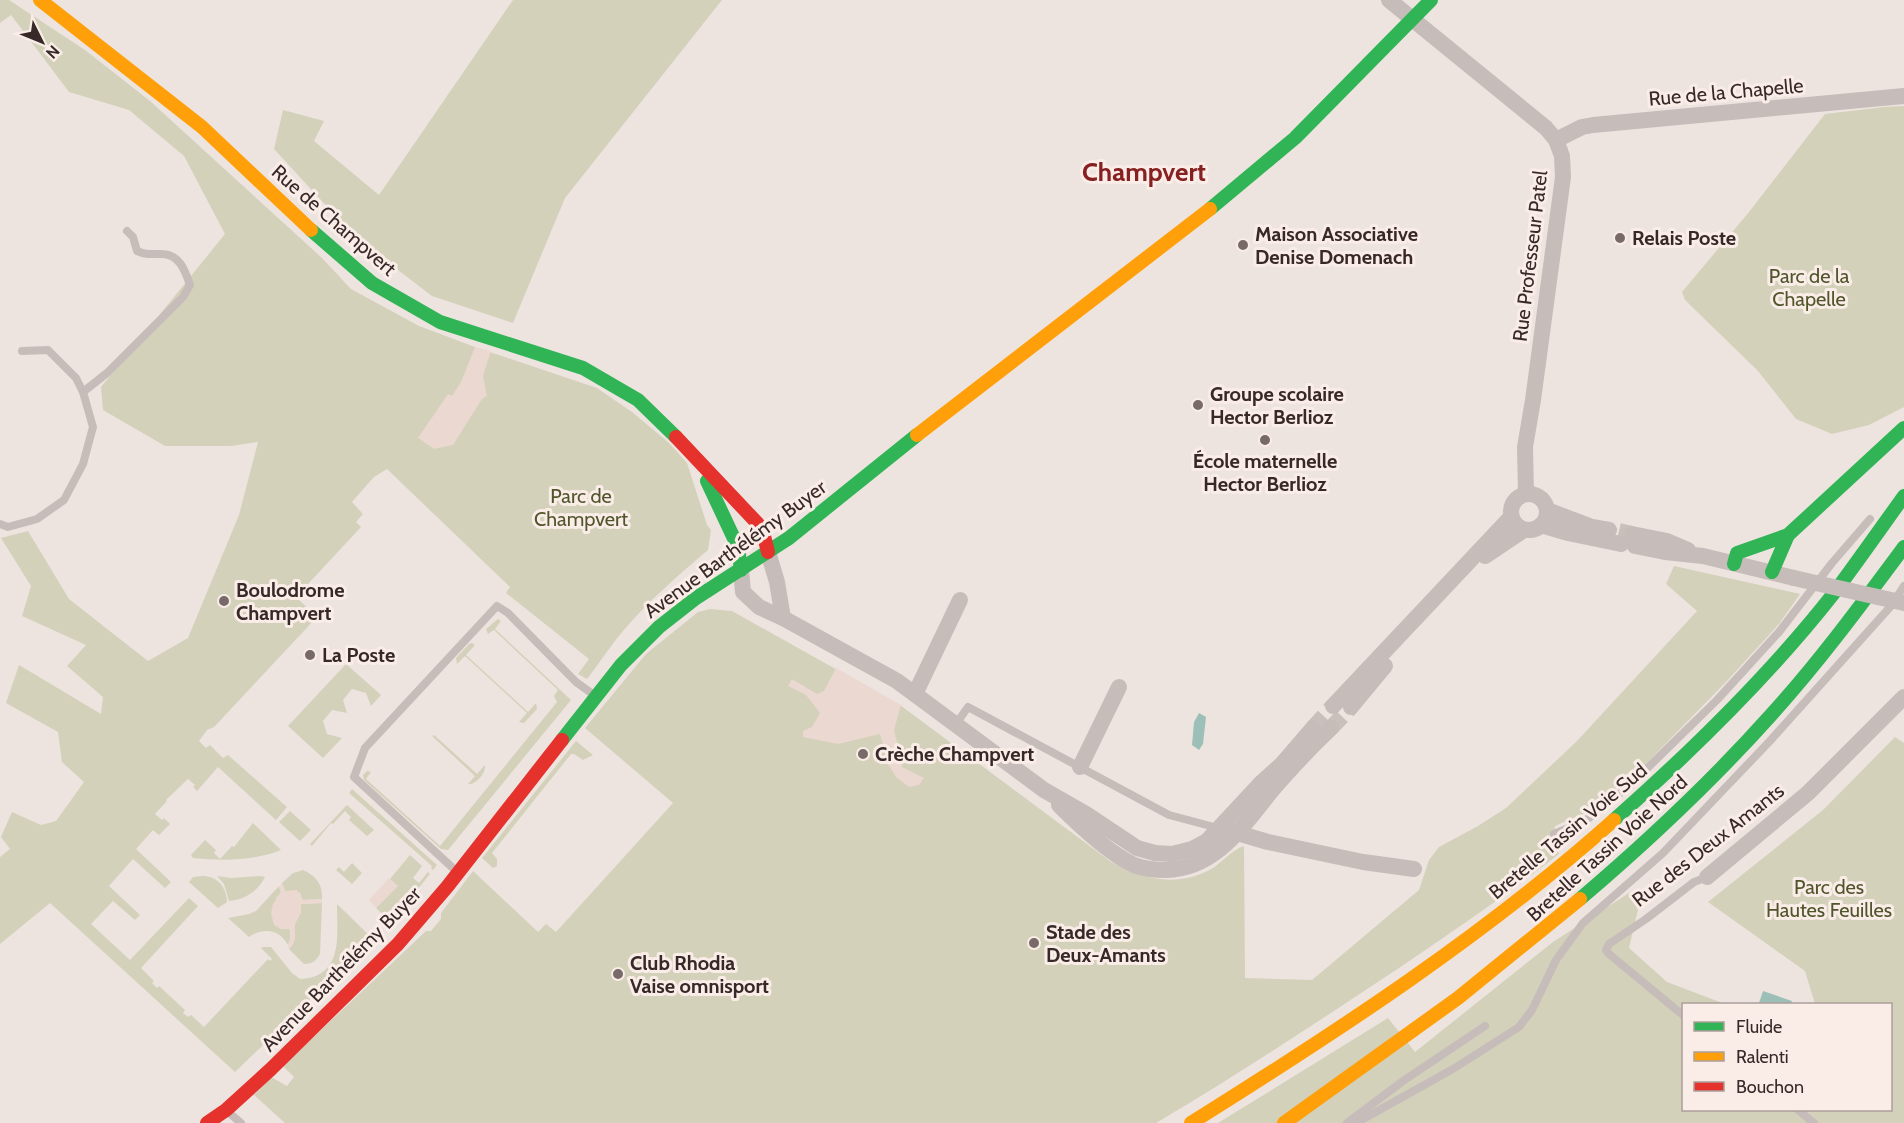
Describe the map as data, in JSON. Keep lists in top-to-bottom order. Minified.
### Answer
{"streets":{"main road":["Rue de Champvert","Avenue Barthélémy Buyer","Bretelle Tassin Voie Sud","Bretelle Tassin Voie Nord"],"street":["Rue de la Chapelle","Rue Professeur Patel","Rue des Deux Amants"]},"crossings":[["Rue de la Chapelle","Rue Professeur Patel"],["Rue de Champvert","Avenue Barthélémy Buyer"]],"districts":["Champvert"],"parks":["Parc de la Chapelle","Parc de Champvert","Parc des Hautes Feuilles"],"places":["Relais Poste","Maison Associative Denise Domenach","Groupe scolaire Hector Berlioz","École maternelle Hector Berlioz","Boulodrome Champvert","La Poste","Crèche Champvert","Stade des Deux-Amants","Club Rhodia Vaise omnisport"],"legend":["Fluide","Ralenti","Bouchon"],"north":"bottom right"}
